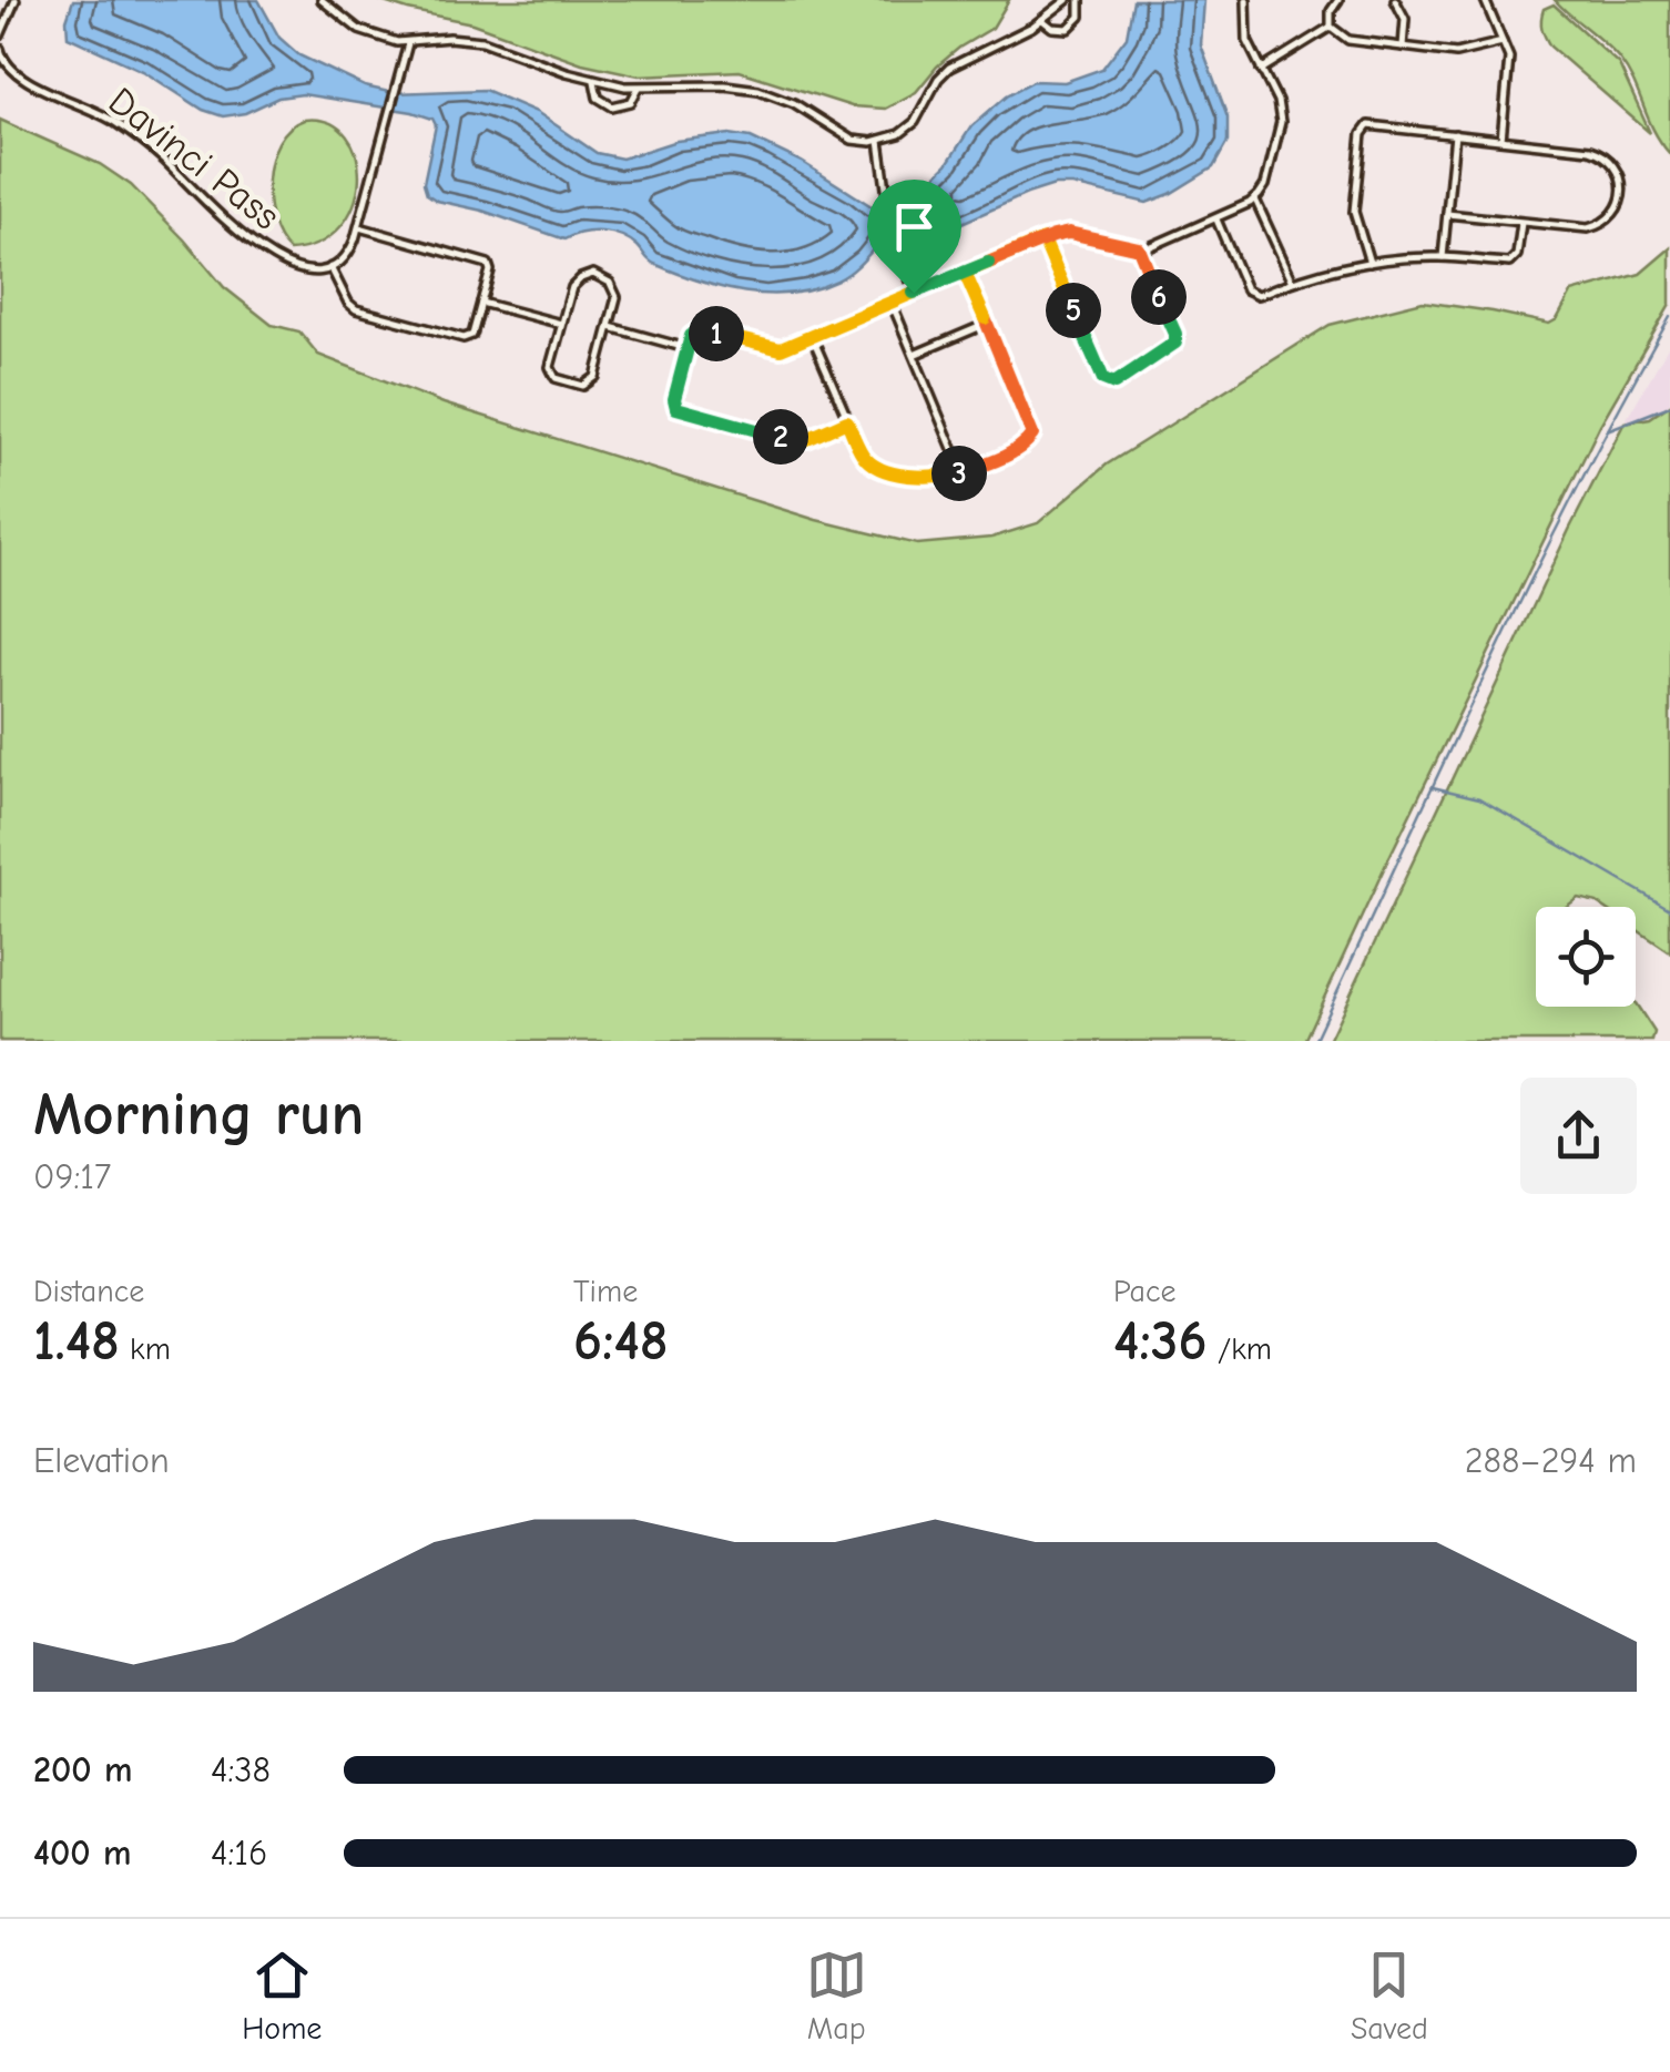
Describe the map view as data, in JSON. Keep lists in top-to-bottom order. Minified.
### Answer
{"streets":{"street":["Davinci Pass"]},"page":{"pins":["6","5","1","2","3"],"heading":["Morning run","09:17"],"stats":[["Distance","1.48 km"],["Time","6:48"],["Pace","4:36 /km"]],"chart":["Elevation","288–294 m"],"list":[{"name":"200 m","note":"4:38"},{"name":"400 m","note":"4:16"}],"tabs":["Home","Map","Saved"]}}
